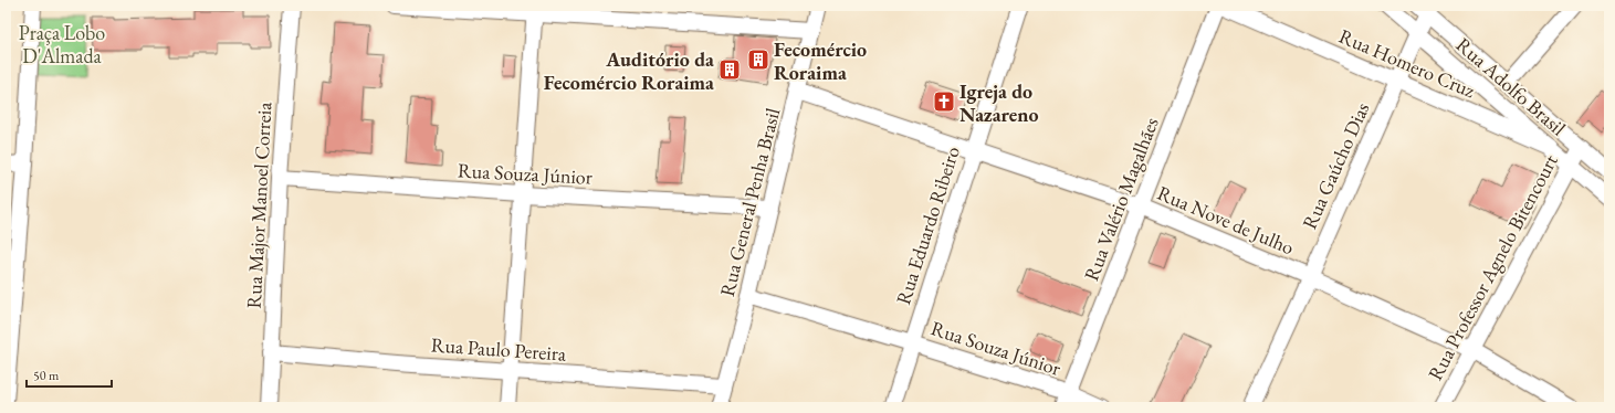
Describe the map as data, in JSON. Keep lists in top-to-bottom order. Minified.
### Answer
{"streets":{"street":["Rua Homero Cruz","Rua Adolfo Brasil","Rua Gaúcho Dias","Rua Souza Júnior","Rua Valério Magalhães","Rua General Penha Brasil","Rua Major Manoel Correia","Rua Nove de Julho","Rua Eduardo Ribeiro","Rua Professor Agnelo Bitencourt","Rua Paulo Pereira"]},"crossings":[["Rua Homero Cruz","Rua Adolfo Brasil"],["Rua Homero Cruz","Rua Gaúcho Dias"],["Rua Adolfo Brasil","Rua Gaúcho Dias"],["Rua Adolfo Brasil","Rua Professor Agnelo Bitencourt"],["Rua Gaúcho Dias","Rua Nove de Julho"],["Rua Souza Júnior","Rua Valério Magalhães"],["Rua Souza Júnior","Rua General Penha Brasil"],["Rua Souza Júnior","Rua Major Manoel Correia"],["Rua Souza Júnior","Rua Eduardo Ribeiro"],["Rua Valério Magalhães","Rua Nove de Julho"],["Rua General Penha Brasil","Rua Nove de Julho"],["Rua General Penha Brasil","Rua Paulo Pereira"],["Rua Major Manoel Correia","Rua Paulo Pereira"],["Rua Nove de Julho","Rua Eduardo Ribeiro"],["Rua Nove de Julho","Rua Professor Agnelo Bitencourt"]],"parks":["Praça Lobo D'Almada"],"places":{"building":["Fecomércio Roraima","Auditório da Fecomércio Roraima"],"church":["Igreja do Nazareno"]},"scale_bar":"50 m"}
